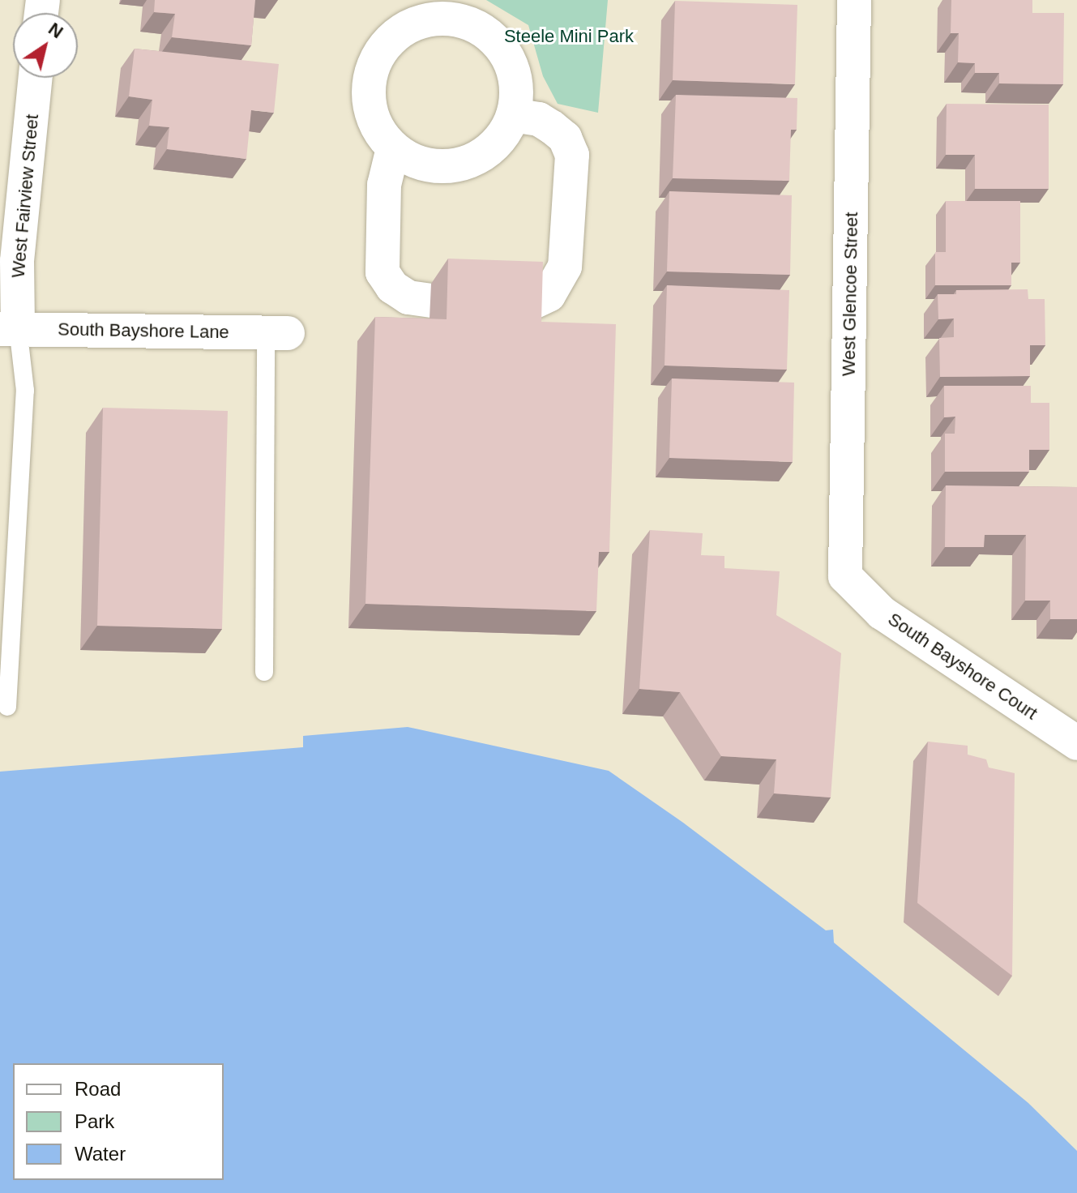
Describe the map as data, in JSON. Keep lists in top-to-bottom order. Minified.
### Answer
{"streets":{"street":["West Fairview Street","West Glencoe Street","South Bayshore Lane","South Bayshore Court"]},"crossings":[["West Fairview Street","South Bayshore Lane"],["West Glencoe Street","South Bayshore Court"]],"parks":["Steele Mini Park"],"legend":["Road","Park","Water"],"north":"top right"}
